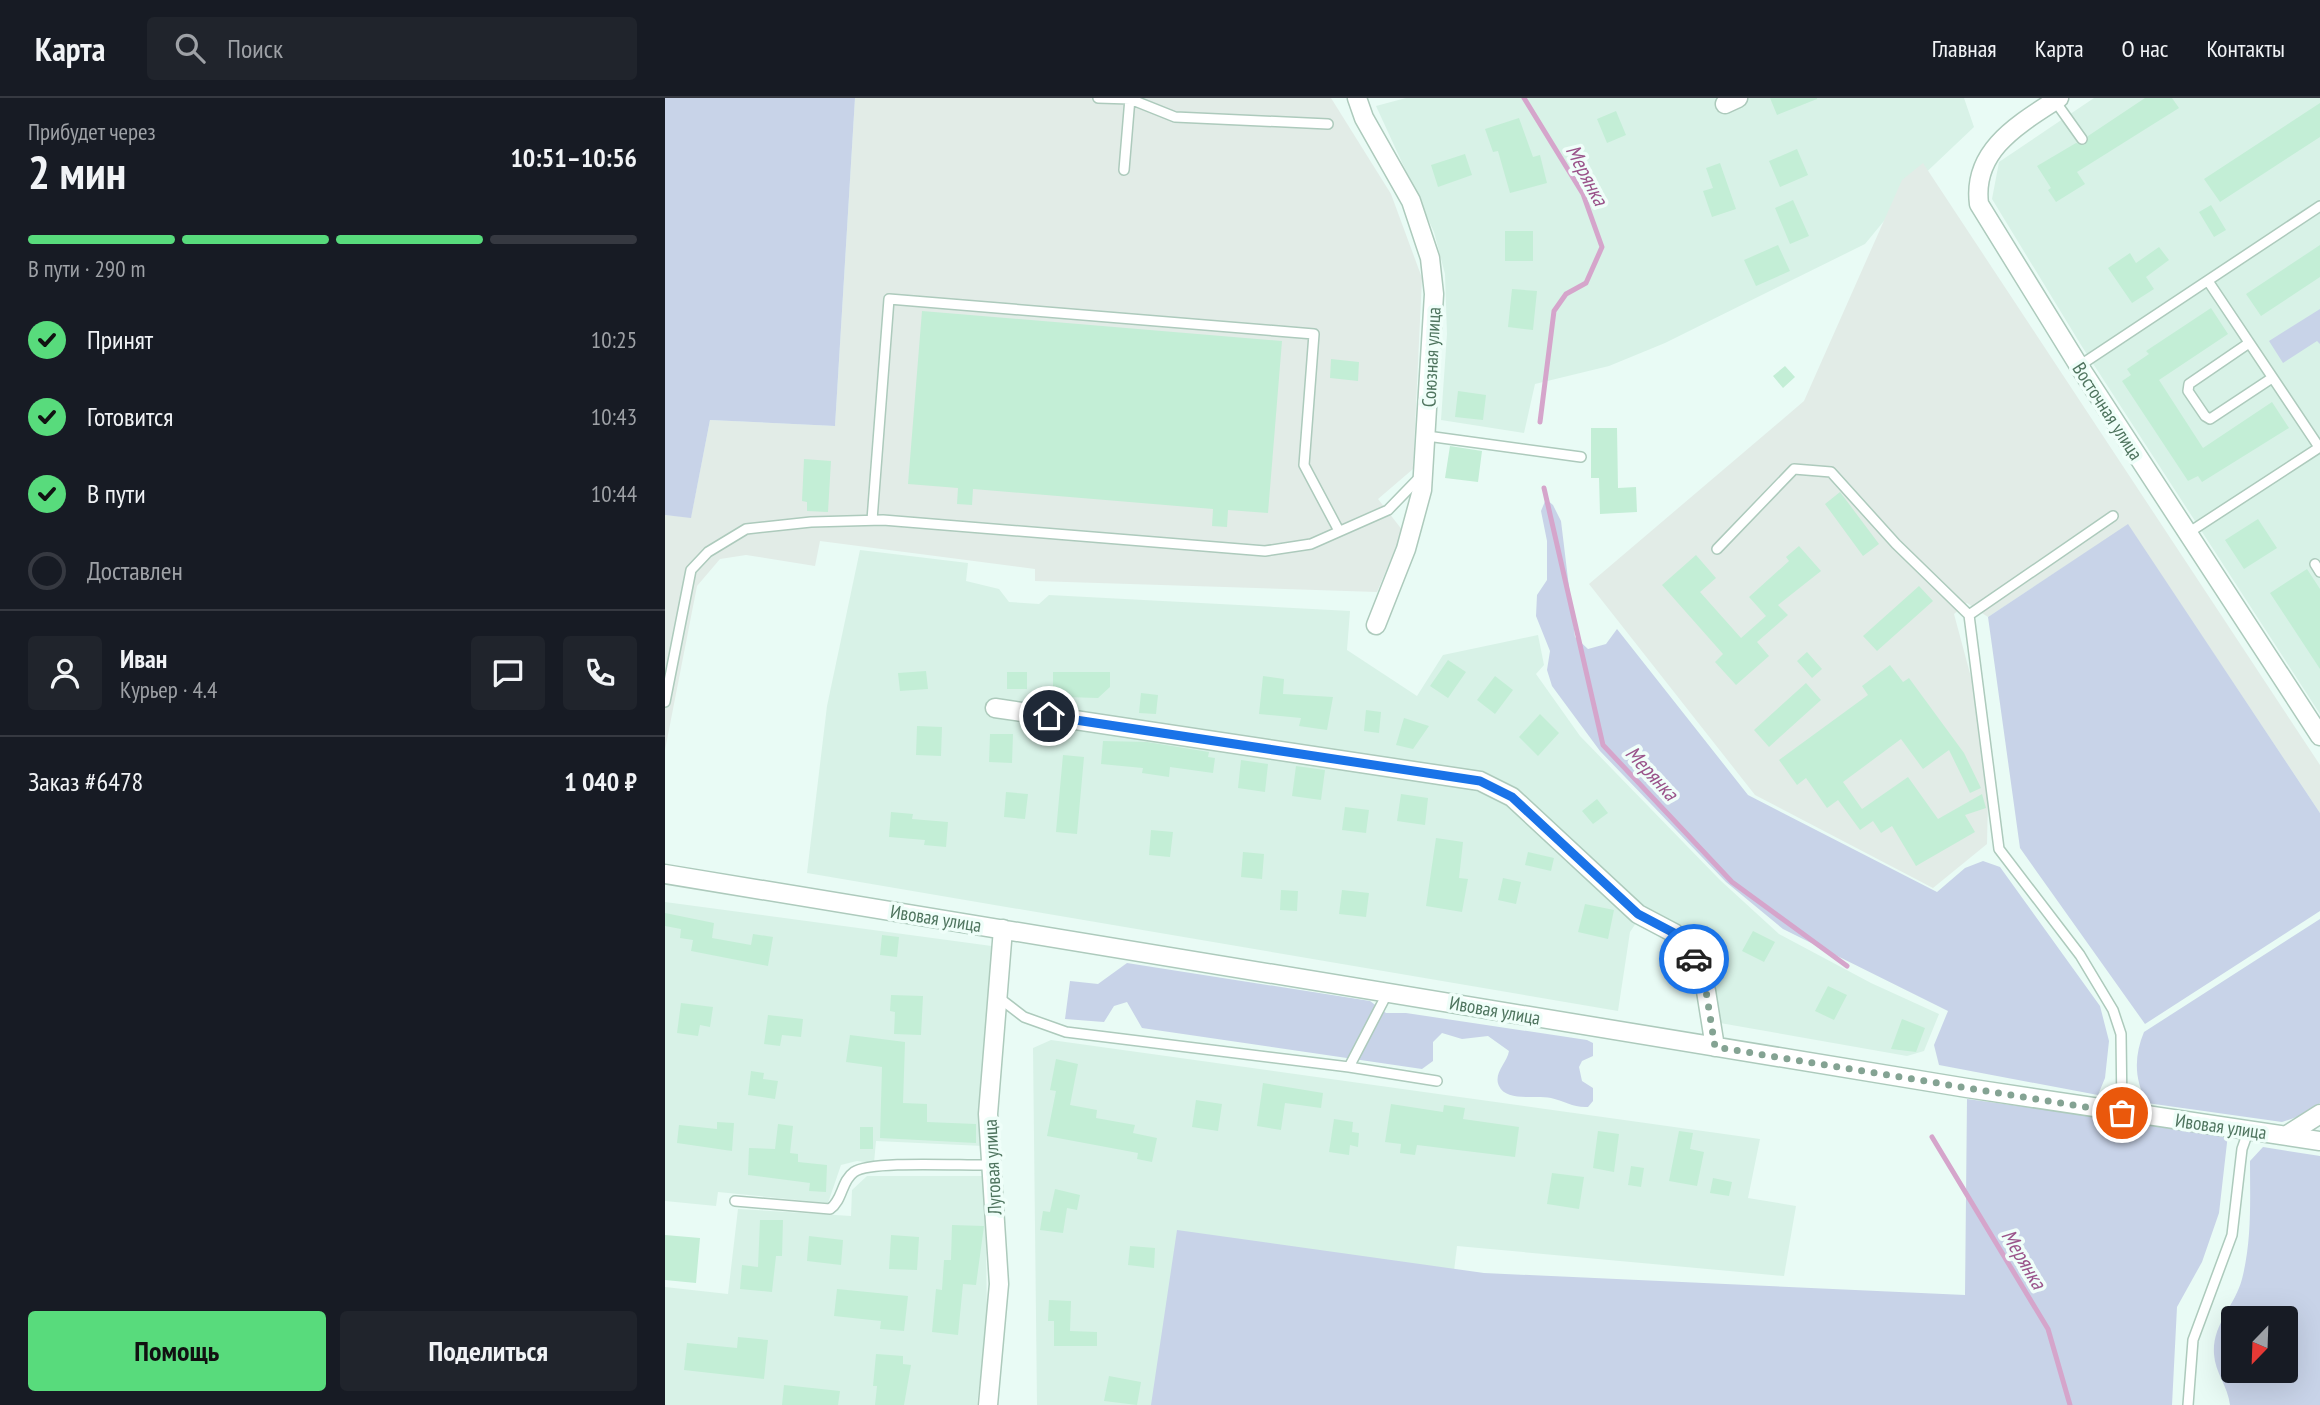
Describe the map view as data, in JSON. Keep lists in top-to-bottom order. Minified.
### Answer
{"streets":{"street":["Союзная улица","Восточная улица","Ивовая улица","Луговая улица"]},"crossings":[["Ивовая улица","Луговая улица"]],"water":["Мерянка"],"north":"bottom left","page":{"header":"Карта","search":"Поиск","nav":["Главная","Карта","О нас","Контакты"],"heading":["2 мин","Прибудет через","10:51–10:56"],"panel":["Иван","Курьер · 4.4","Заказ #6478","1 040 ₽"],"bar":"В пути · 290 m","list":[["Принят","10:25"],["Готовится","10:43"],["В пути","10:44"],"Доставлен"],"buttons":["Помощь","Поделиться"]}}
